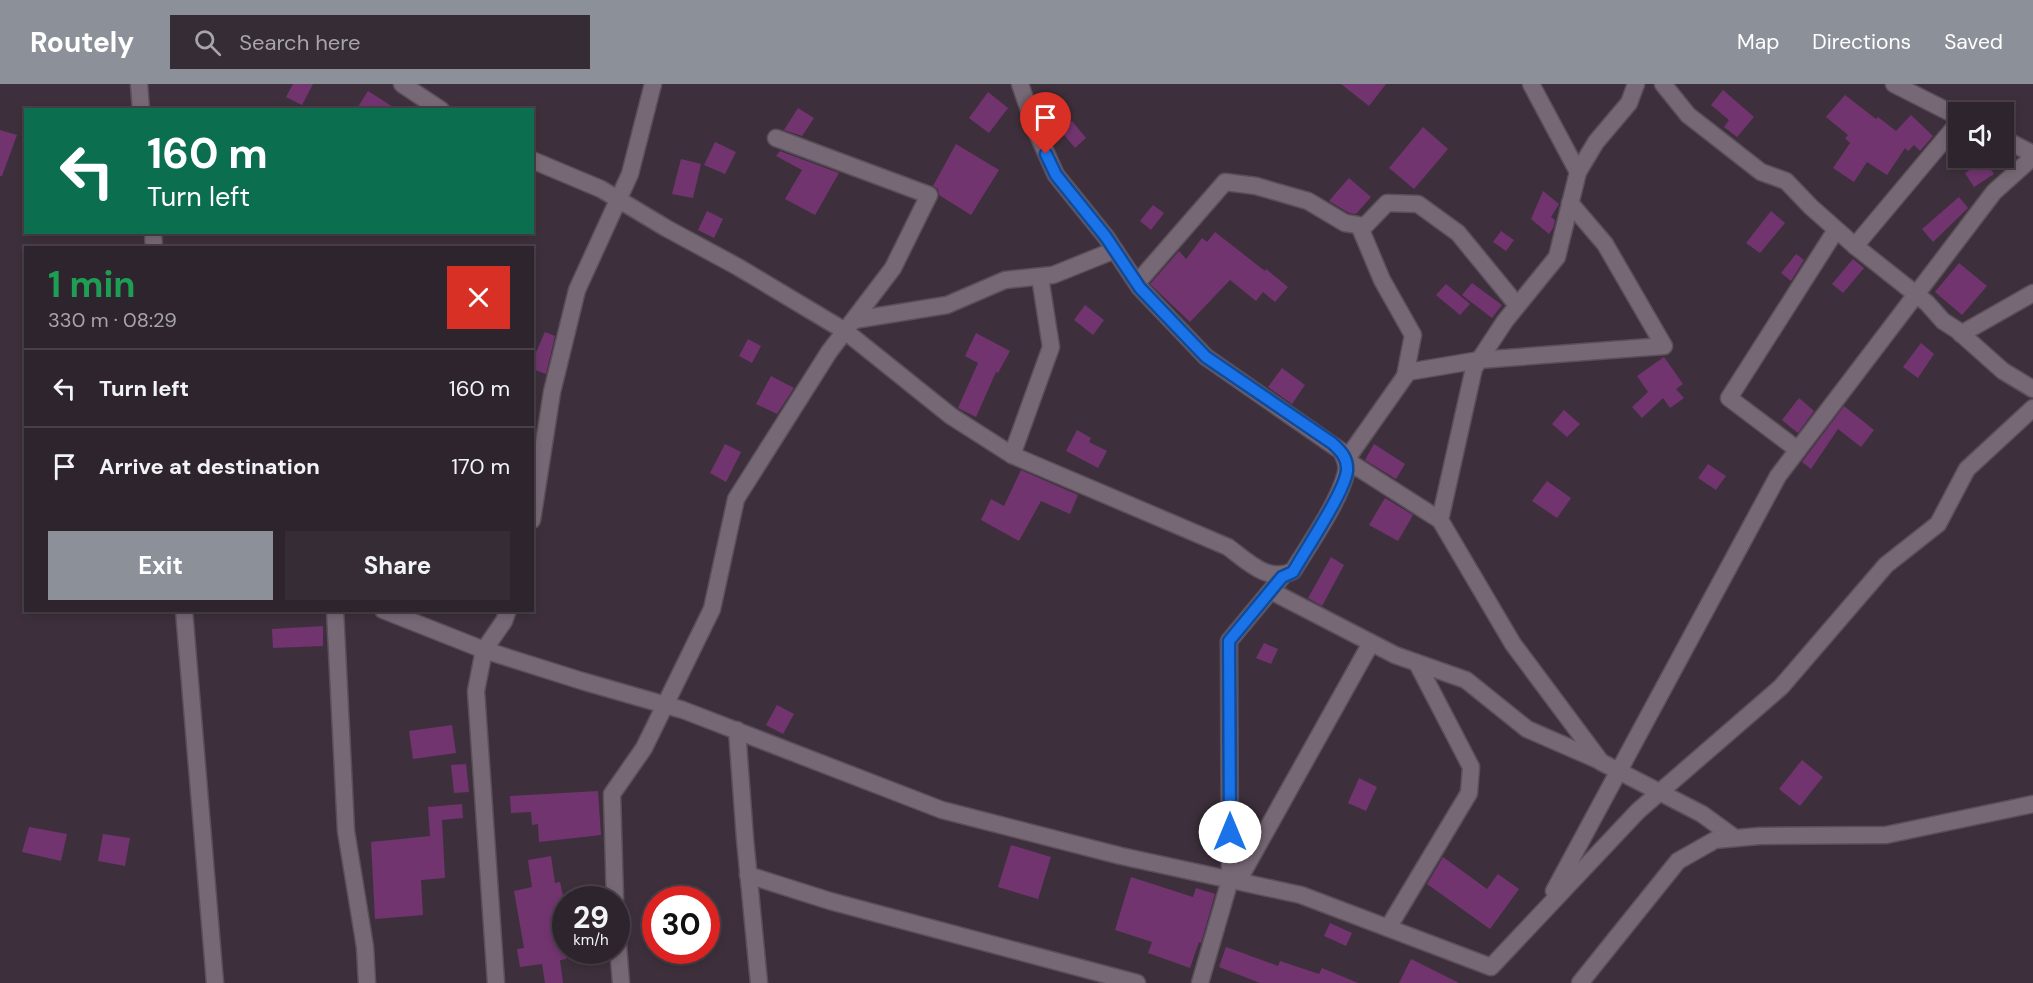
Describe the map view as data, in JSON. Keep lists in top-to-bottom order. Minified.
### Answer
{"page":{"header":"Routely","search":"Search here","nav":["Map","Directions","Saved"],"turn":["160 m","Turn left"],"heading":["1 min","330 m · 08:29"],"list":[{"name":"Turn left","value":"160 m"},{"name":"Arrive at destination","value":"170 m"}],"buttons":["Exit","Share"],"speed":"29 km/h","limit":"30"}}
